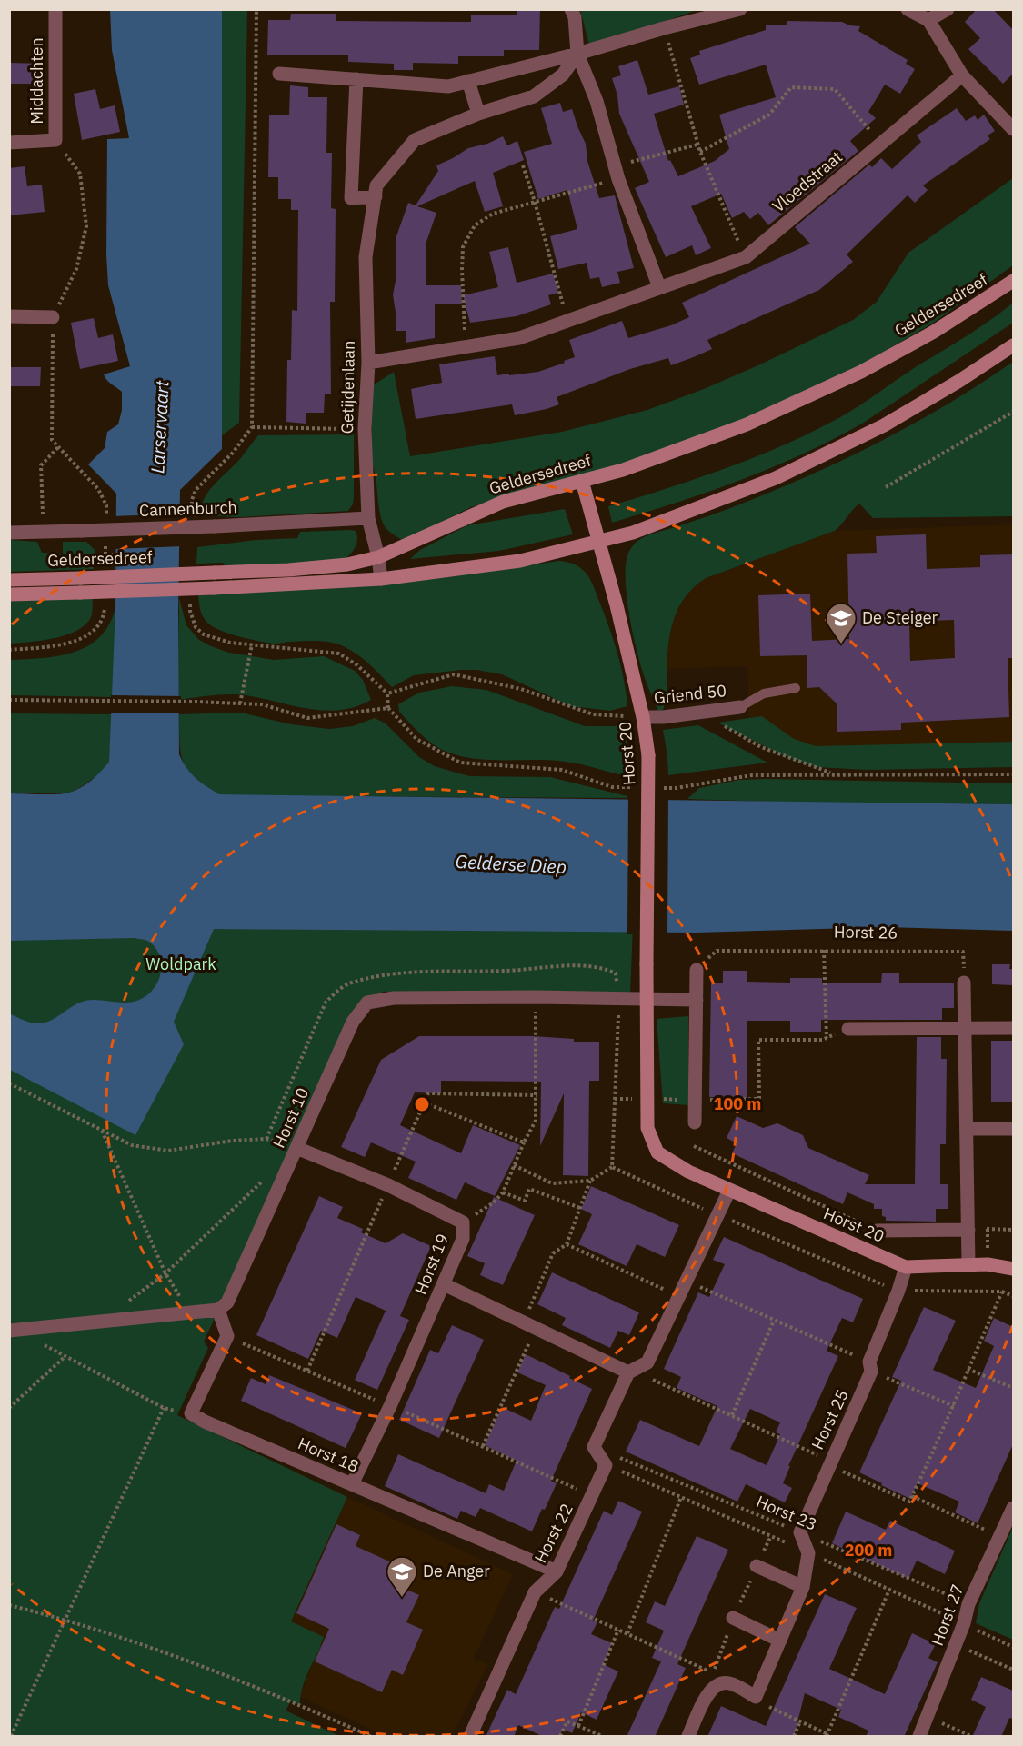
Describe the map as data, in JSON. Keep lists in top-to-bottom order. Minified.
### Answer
{"streets":{"main road":["Geldersedreef","Horst 20"],"street":["Middachten","Vloedstraat","Getijdenlaan","Cannenburch","Griend 50","Horst 10","Horst 19","Horst 25","Horst 18","Horst 22","Horst 27"],"path":["Horst 26","Horst 23"]},"crossings":[["Vloedstraat","Getijdenlaan"],["Geldersedreef","Getijdenlaan"],["Geldersedreef","Horst 20"],["Getijdenlaan","Cannenburch"],["Griend 50","Horst 20"],["Horst 20","Horst 10"],["Horst 20","Horst 25"],["Horst 10","Horst 19"],["Horst 19","Horst 18"],["Horst 25","Horst 23"],["Horst 18","Horst 22"],["Horst 23","Horst 22"],["Horst 23","Horst 27"]],"water":["Larservaart","Gelderse Diep"],"parks":["Woldpark"],"places":{"school or university":["De Steiger","De Anger"]},"rings":["100 m","200 m"]}
